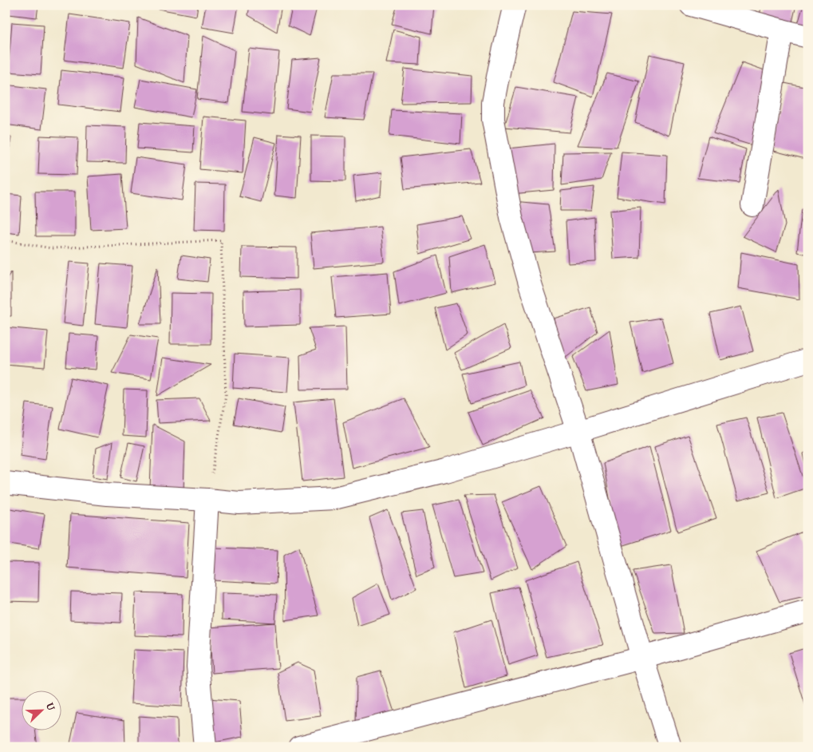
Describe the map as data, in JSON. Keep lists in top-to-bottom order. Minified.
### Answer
{"north":"top right"}
